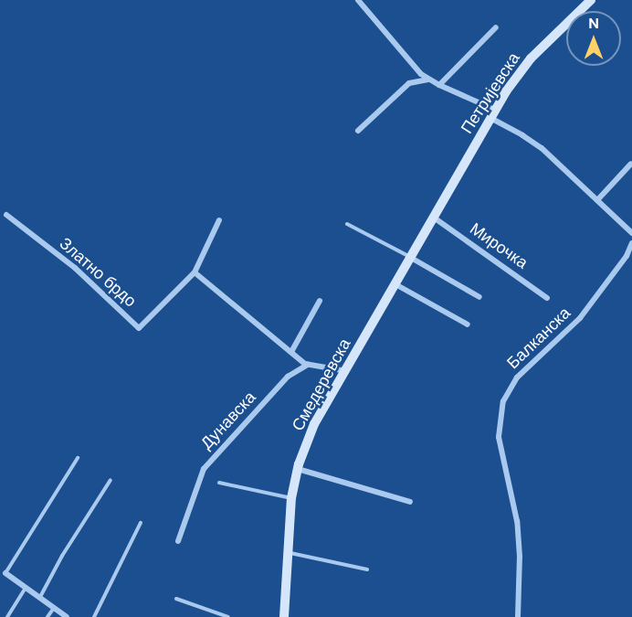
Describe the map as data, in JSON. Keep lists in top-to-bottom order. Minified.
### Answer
{"streets":{"main road":["Петријевска","Смедеревска"],"street":["Мирочка","Златно брдо","Балканска","Дунавска"]},"crossings":[["Петријевска","Мирочка"],["Петријевска","Смедеревска"],["Мирочка","Смедеревска"]],"north":"top"}
